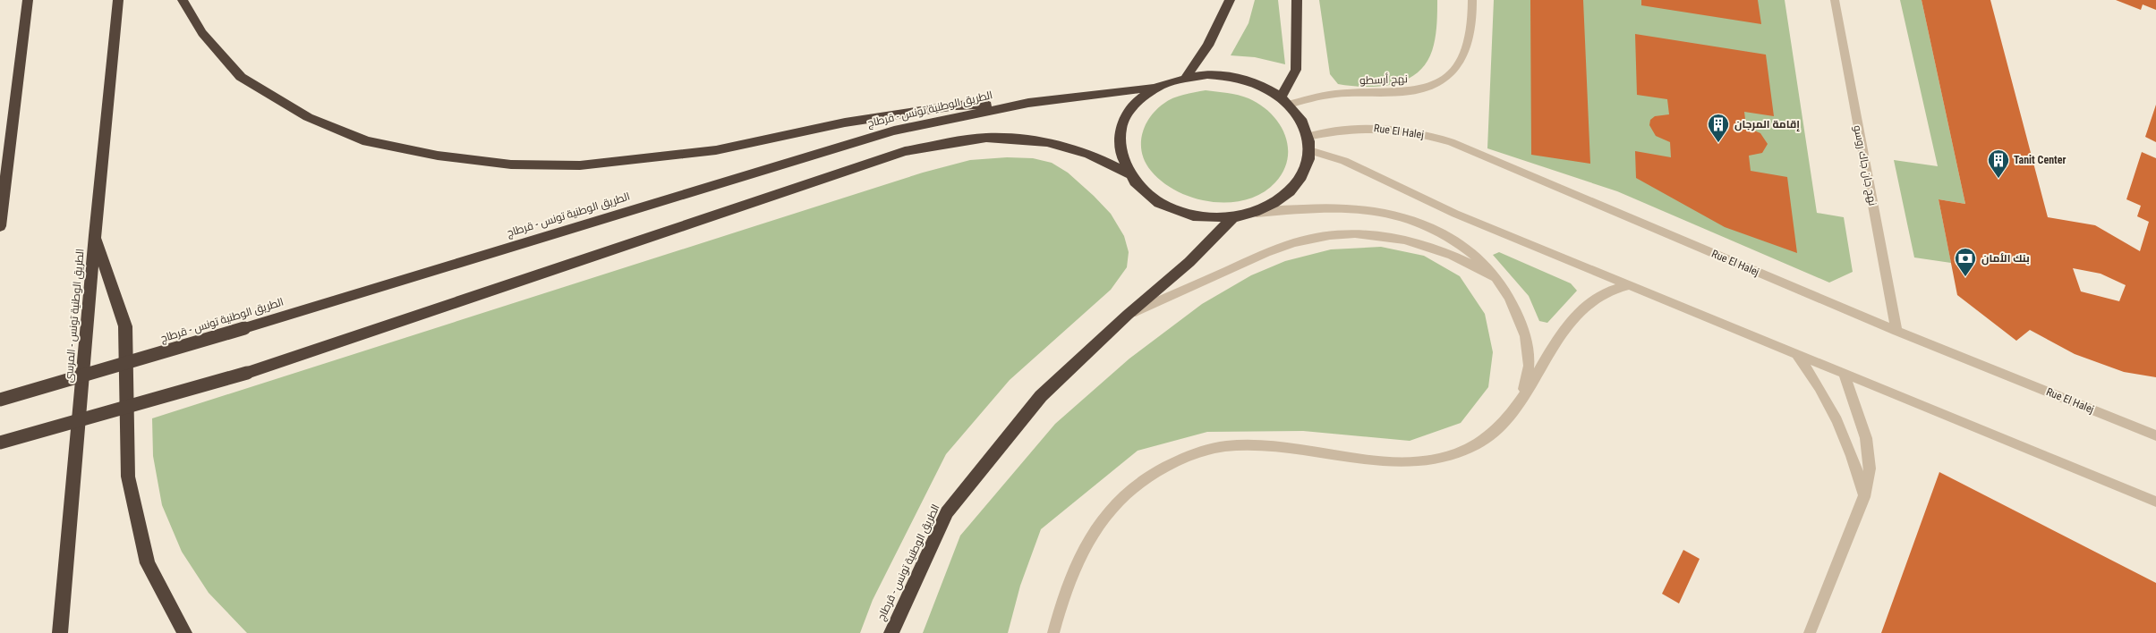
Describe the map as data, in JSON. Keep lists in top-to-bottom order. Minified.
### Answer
{"streets":{"highway":["الطريق الوطنية تونس - قرطاج","الطريق الوطنية تونس - المرسى"],"street":["نهج أرسطو","Rue El Halej","نهج جان جاك روسو"]},"crossings":[["نهج أرسطو","الطريق الوطنية تونس - قرطاج"],["الطريق الوطنية تونس - قرطاج","Rue El Halej"],["Rue El Halej","نهج جان جاك روسو"]],"places":{"building":["إقامة المرجان","Tanit Center"],"bank":["بنك الأمان"]}}
